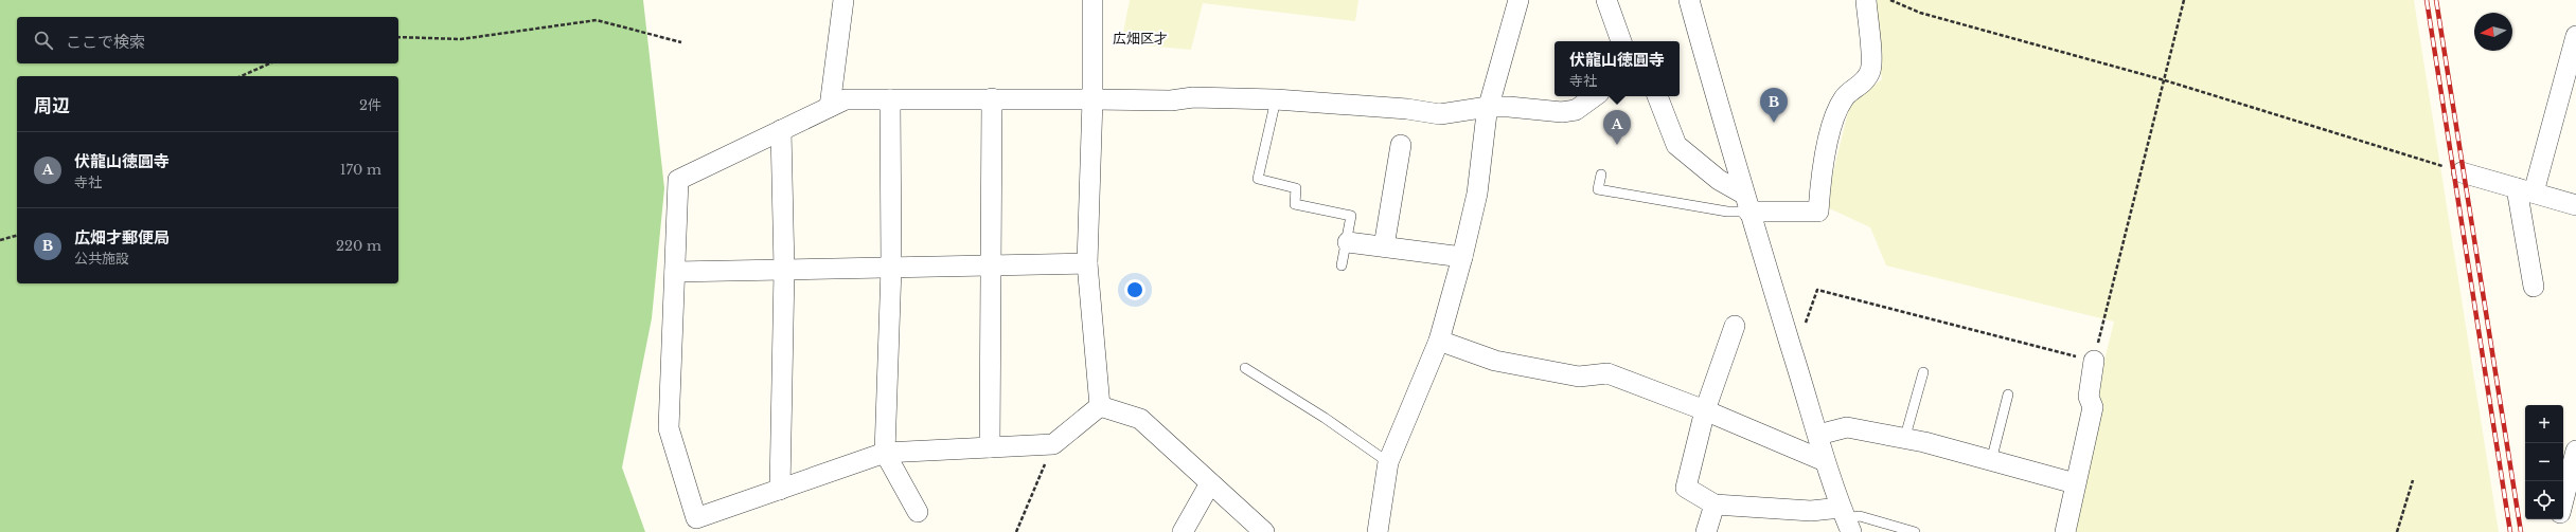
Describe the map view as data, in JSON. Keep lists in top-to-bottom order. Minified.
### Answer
{"districts":["広畑区才"],"north":"left","page":{"search":"ここで検索","popup":["伏龍山徳圓寺","寺社"],"heading":["周辺","2件"],"pins":["B","A"],"list":[{"mark":"A","name":"伏龍山徳圓寺","note":"寺社","value":"170 m"},{"mark":"B","name":"広畑才郵便局","note":"公共施設","value":"220 m"}],"map_buttons":["+","−"]}}
